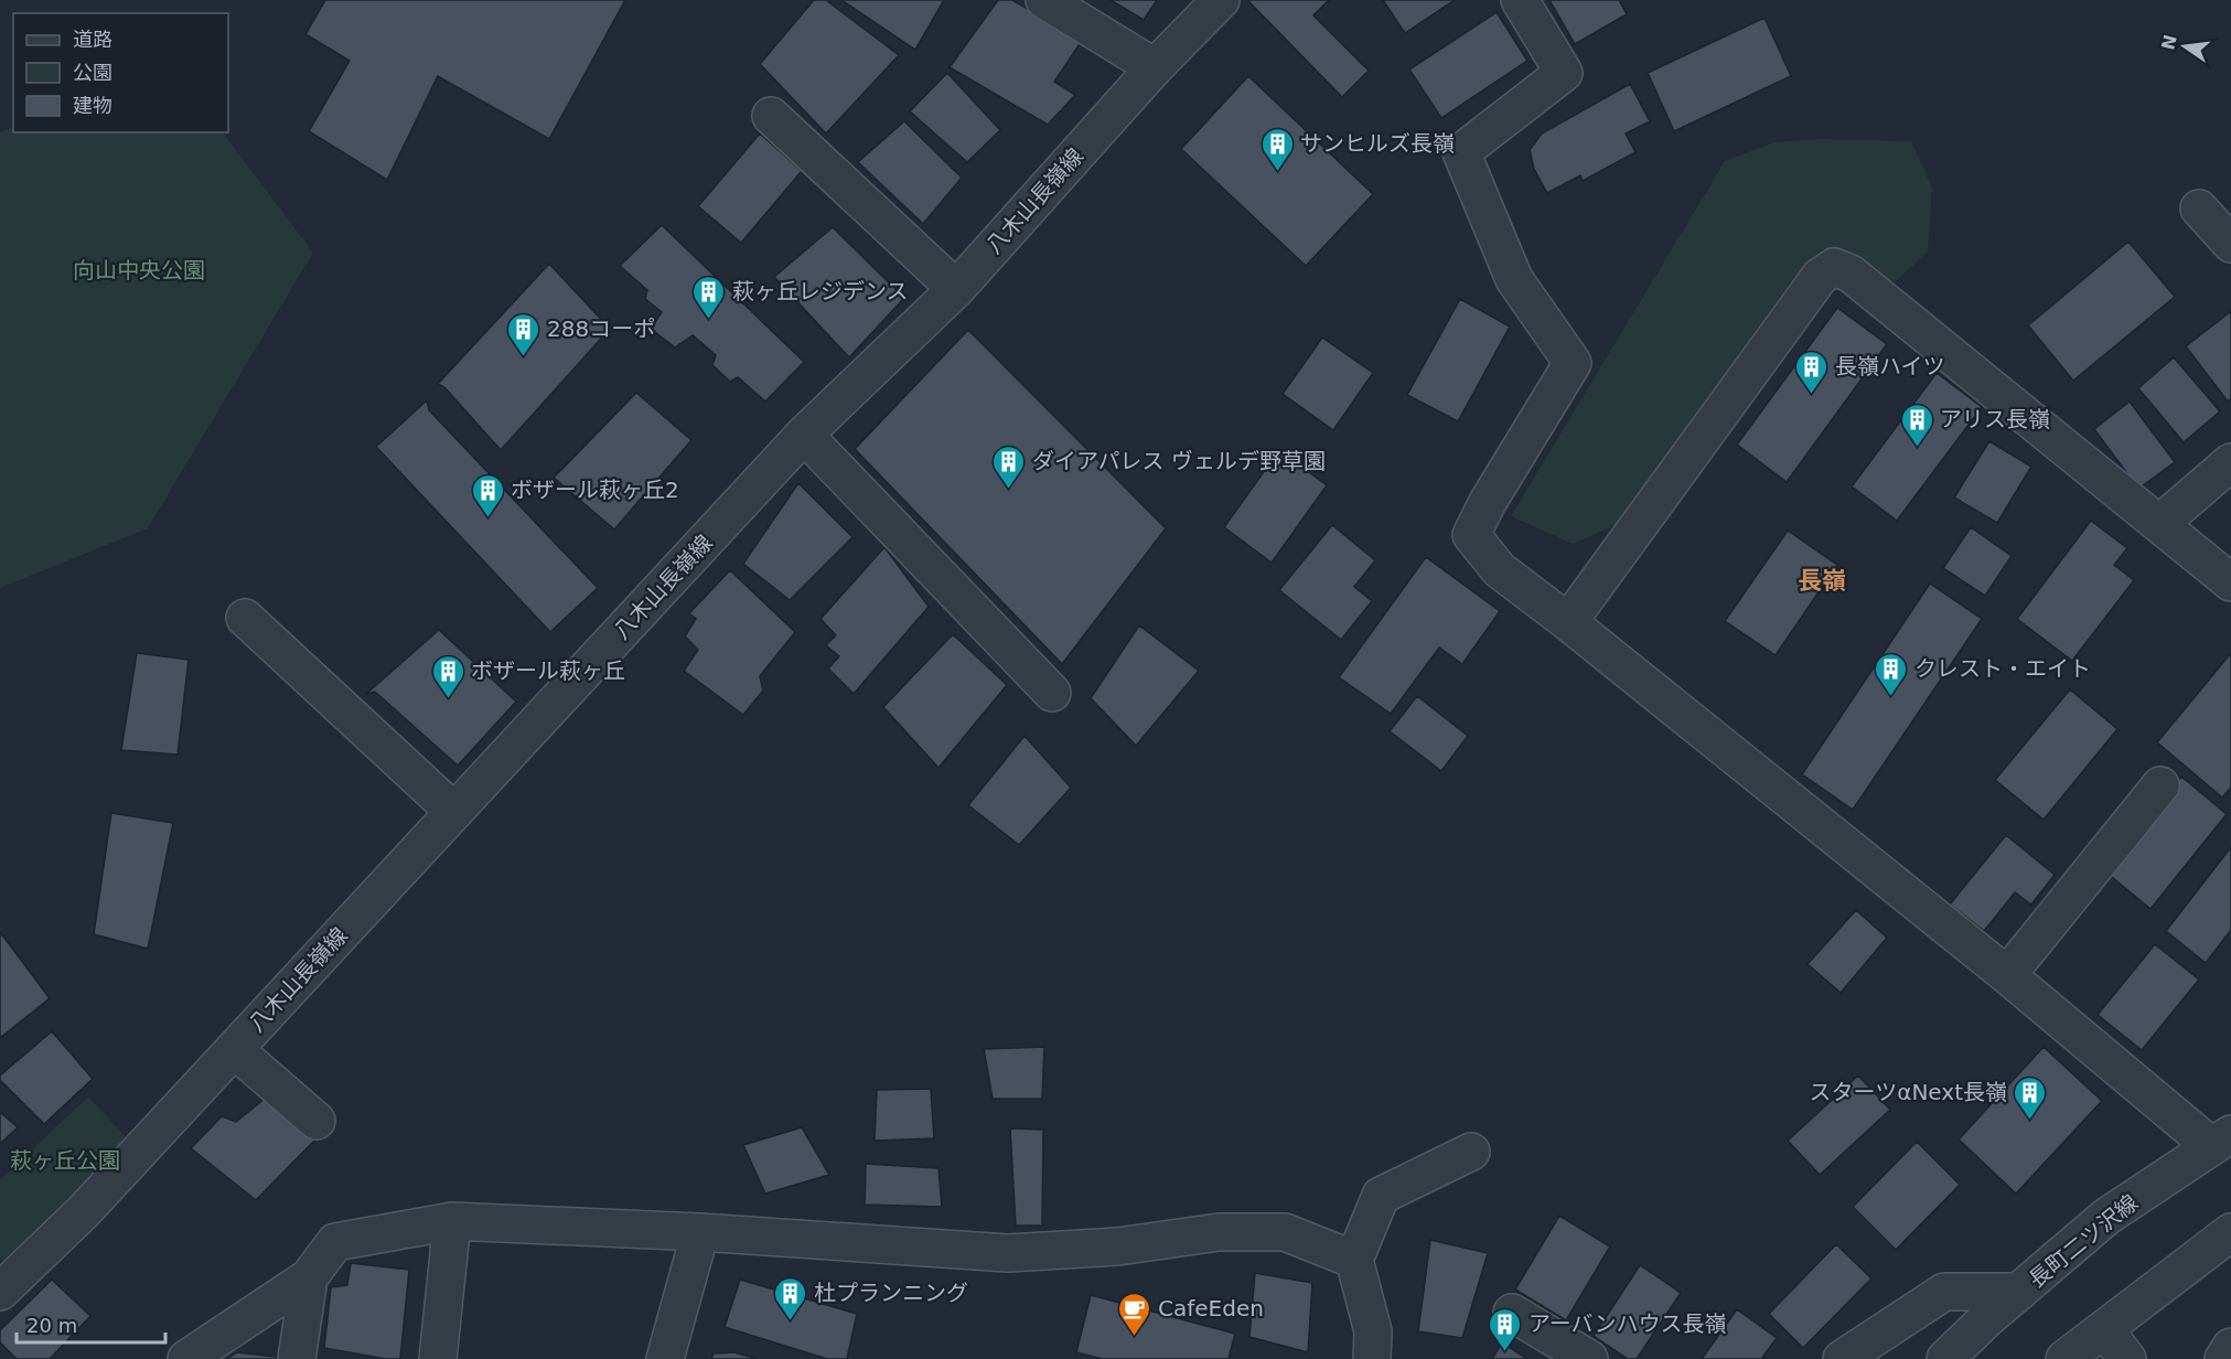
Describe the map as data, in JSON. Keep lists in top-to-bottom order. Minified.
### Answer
{"streets":{"street":["八木山長嶺線","長町二ツ沢線"]},"districts":["長嶺"],"parks":["向山中央公園","萩ヶ丘公園"],"places":{"building":["サンヒルズ長嶺","萩ヶ丘レジデンス","288コーポ","長嶺ハイツ","アリス長嶺","ダイアパレス ヴェルデ野草園","ボザール萩ヶ丘2","クレスト・エイト","ボザール萩ヶ丘","スターツαNext長嶺","杜プランニング","アーバンハウス長嶺"],"cafe":["CafeEden"]},"legend":["道路","公園","建物"],"scale_bar":"20 m","north":"left"}
